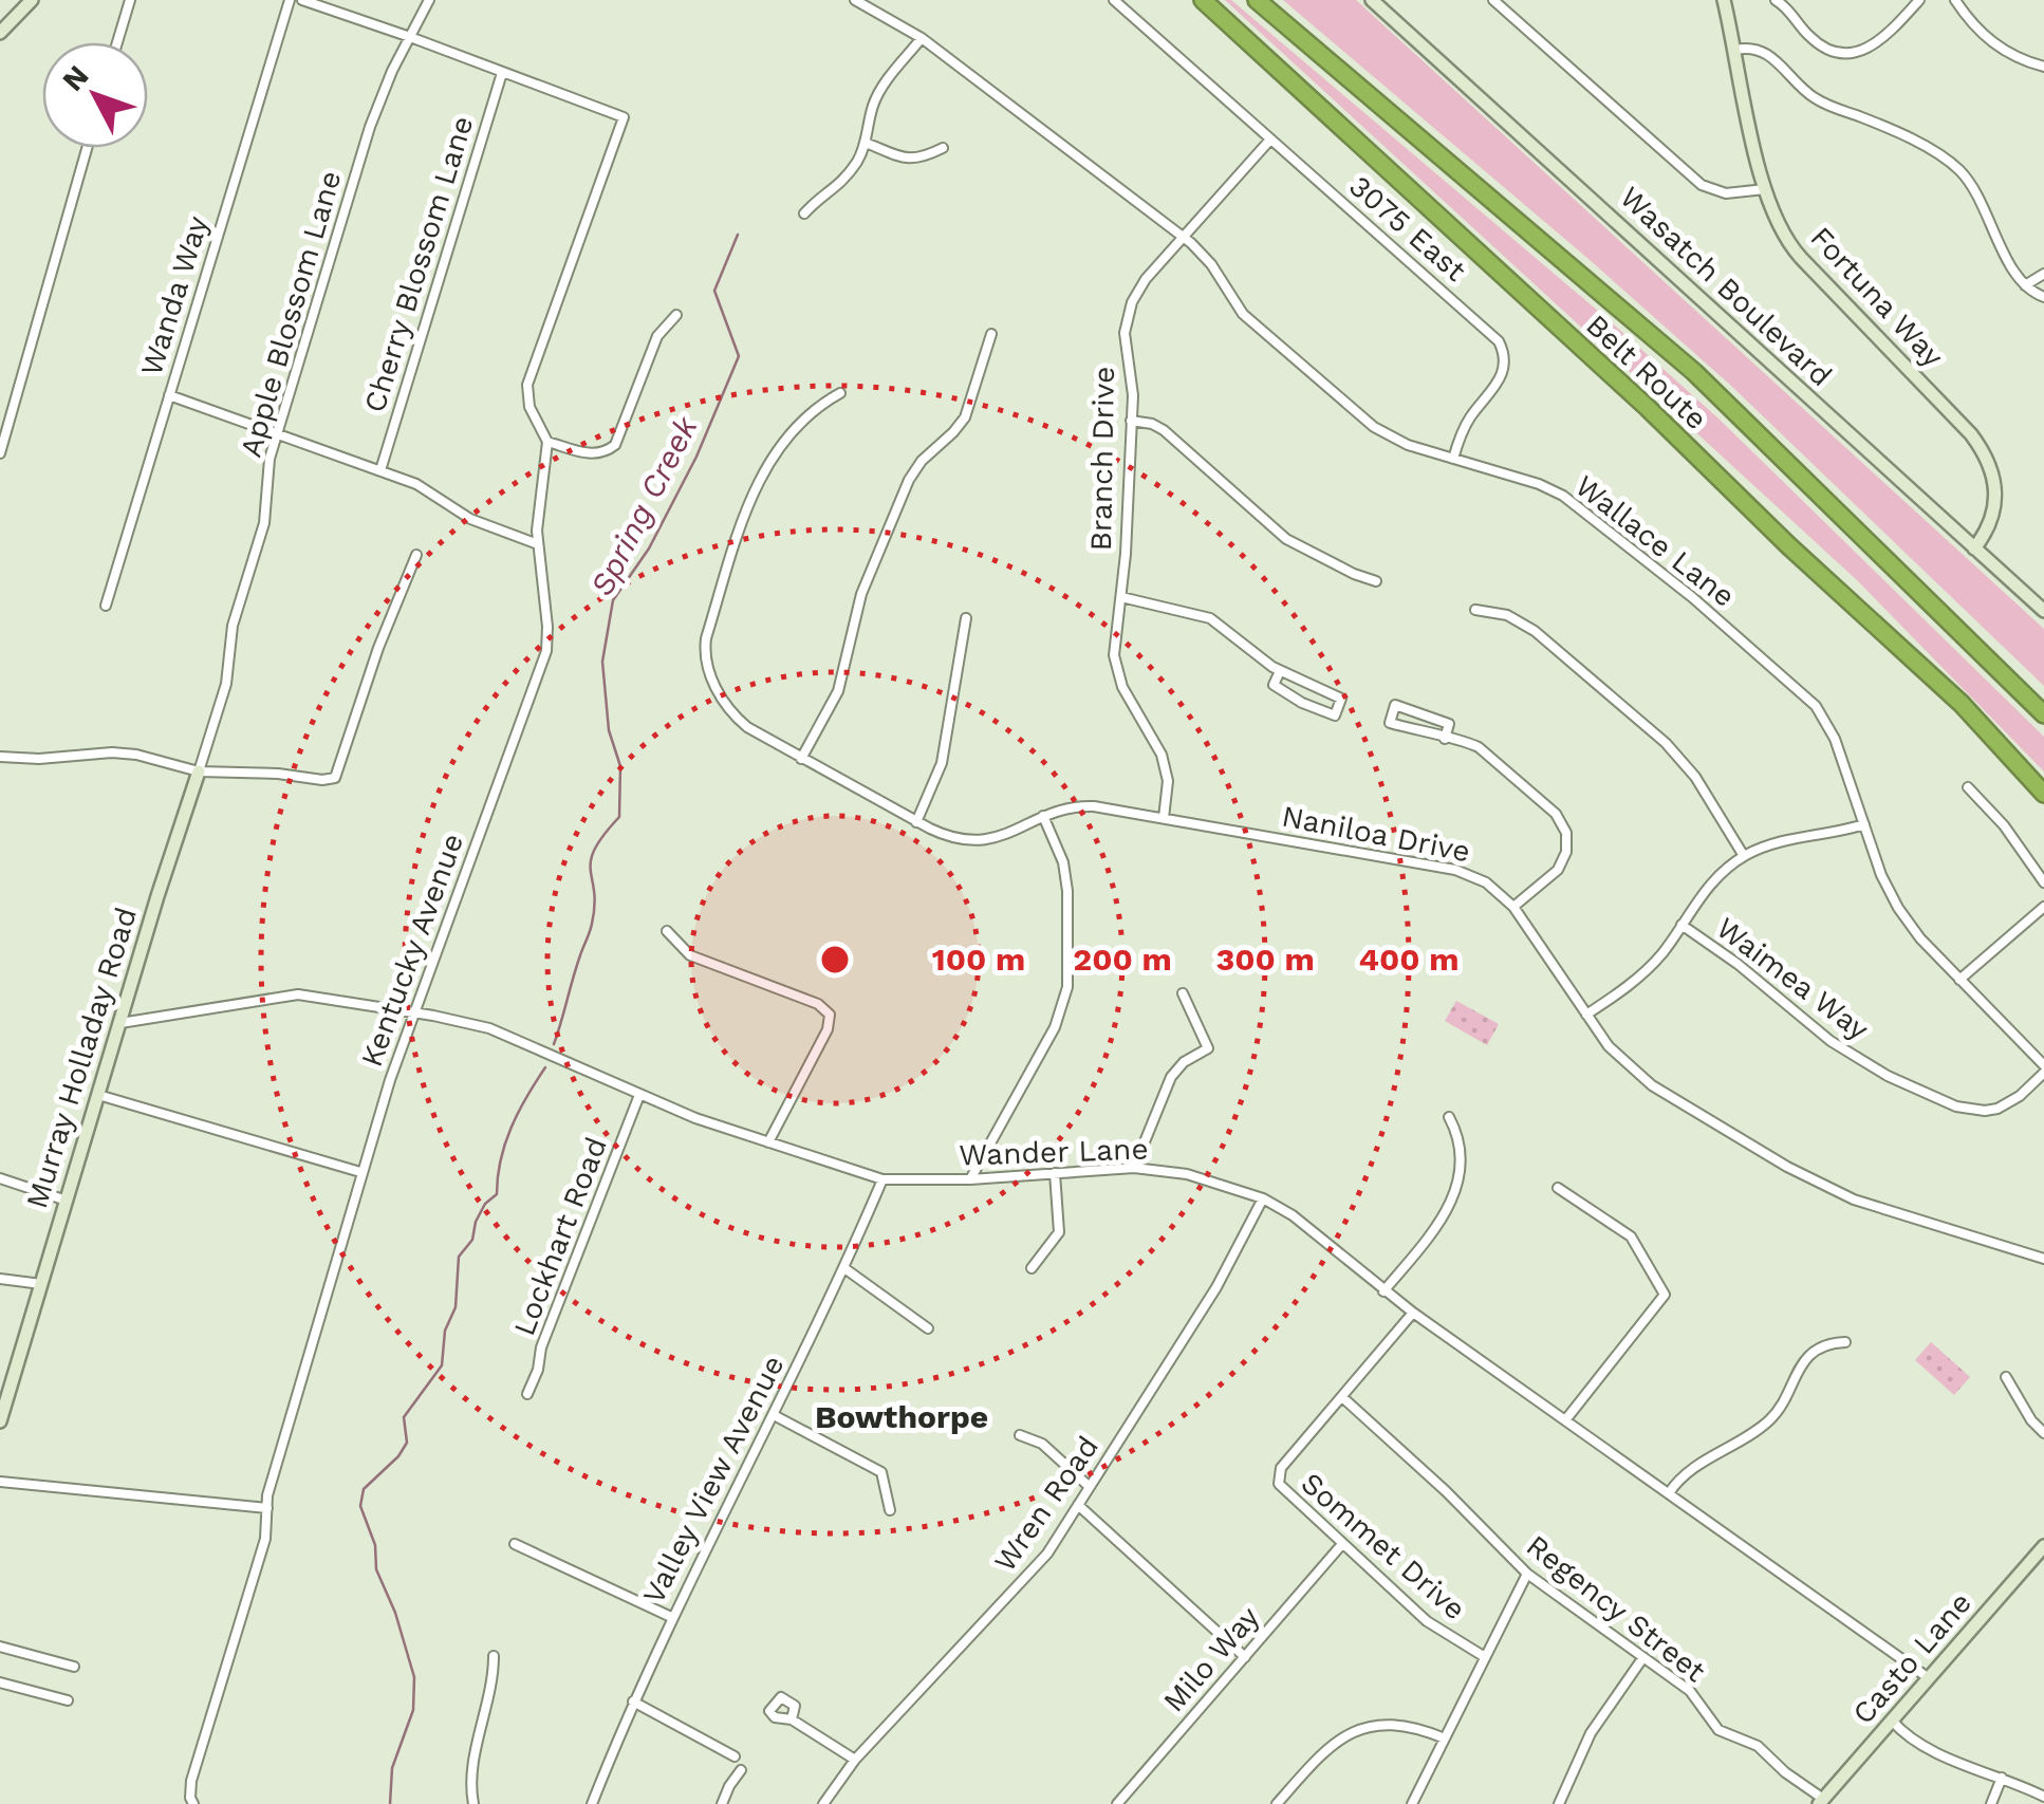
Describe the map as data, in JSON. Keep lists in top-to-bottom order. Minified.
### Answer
{"streets":{"highway":["Belt Route"],"street":["3075 East","Cherry Blossom Lane","Wasatch Boulevard","Wanda Way","Fortuna Way","Apple Blossom Lane","Branch Drive","Wallace Lane","Naniloa Drive","Kentucky Avenue","Waimea Way","Murray Holladay Road","Wander Lane","Lockhart Road","Valley View Avenue","Wren Road","Sommet Drive","Regency Street","Casto Lane","Milo Way"]},"crossings":[["3075 East","Branch Drive"],["3075 East","Wallace Lane"],["Cherry Blossom Lane","Kentucky Avenue"],["Wasatch Boulevard","Fortuna Way"],["Apple Blossom Lane","Murray Holladay Road"],["Branch Drive","Wallace Lane"],["Branch Drive","Naniloa Drive"],["Wallace Lane","Waimea Way"],["Kentucky Avenue","Wander Lane"],["Murray Holladay Road","Wander Lane"],["Wander Lane","Lockhart Road"],["Wander Lane","Valley View Avenue"],["Wander Lane","Wren Road"],["Wander Lane","Sommet Drive"],["Wander Lane","Casto Lane"],["Sommet Drive","Regency Street"],["Sommet Drive","Milo Way"],["Regency Street","Casto Lane"]],"districts":["Bowthorpe"],"water":["Spring Creek"],"north":"top left","rings":["100 m","200 m","300 m","400 m"]}
